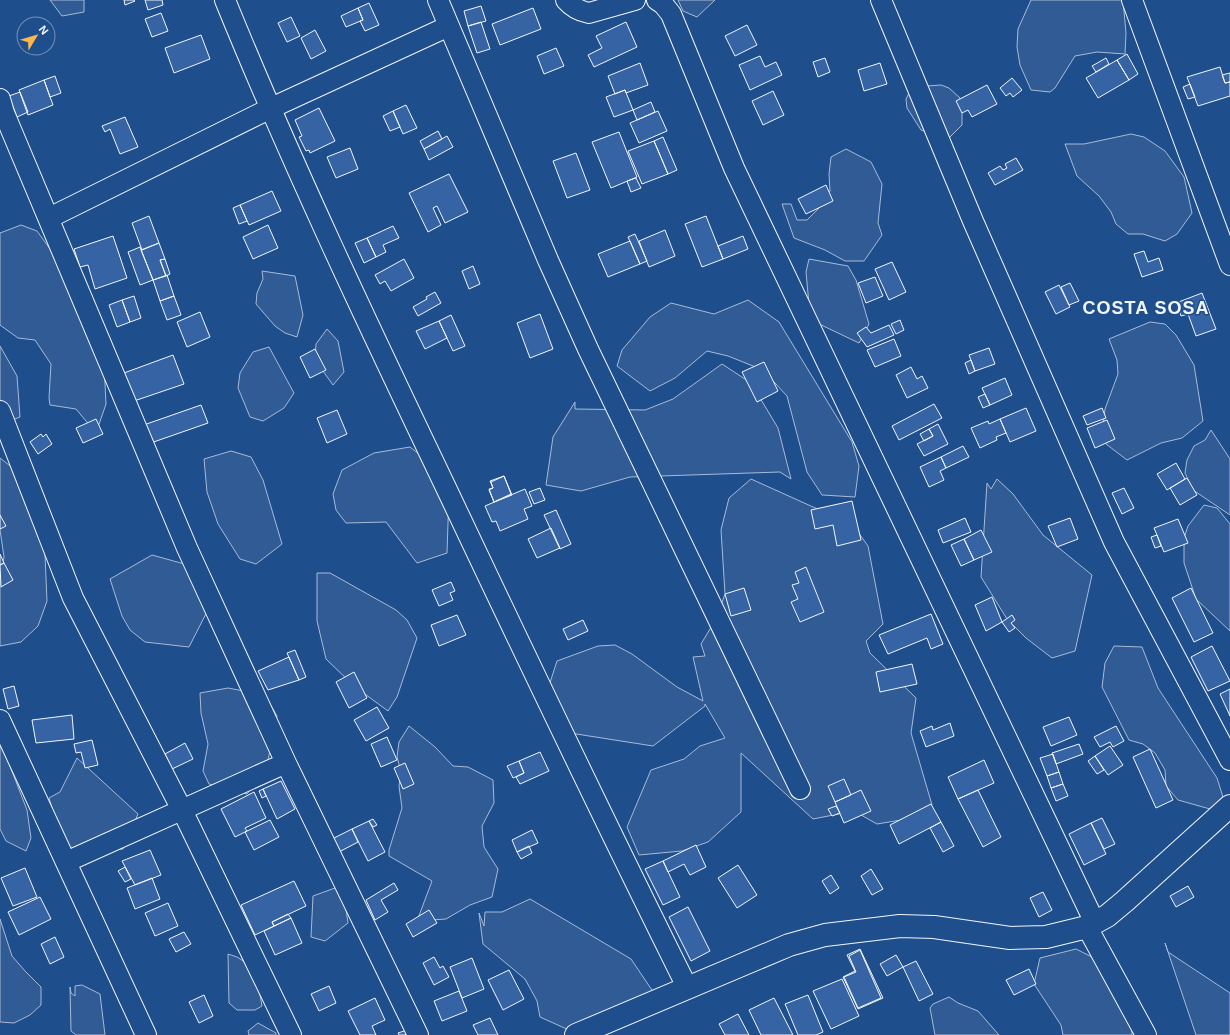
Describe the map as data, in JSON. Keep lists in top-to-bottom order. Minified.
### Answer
{"districts":["COSTA SOSA"],"north":"top right"}
